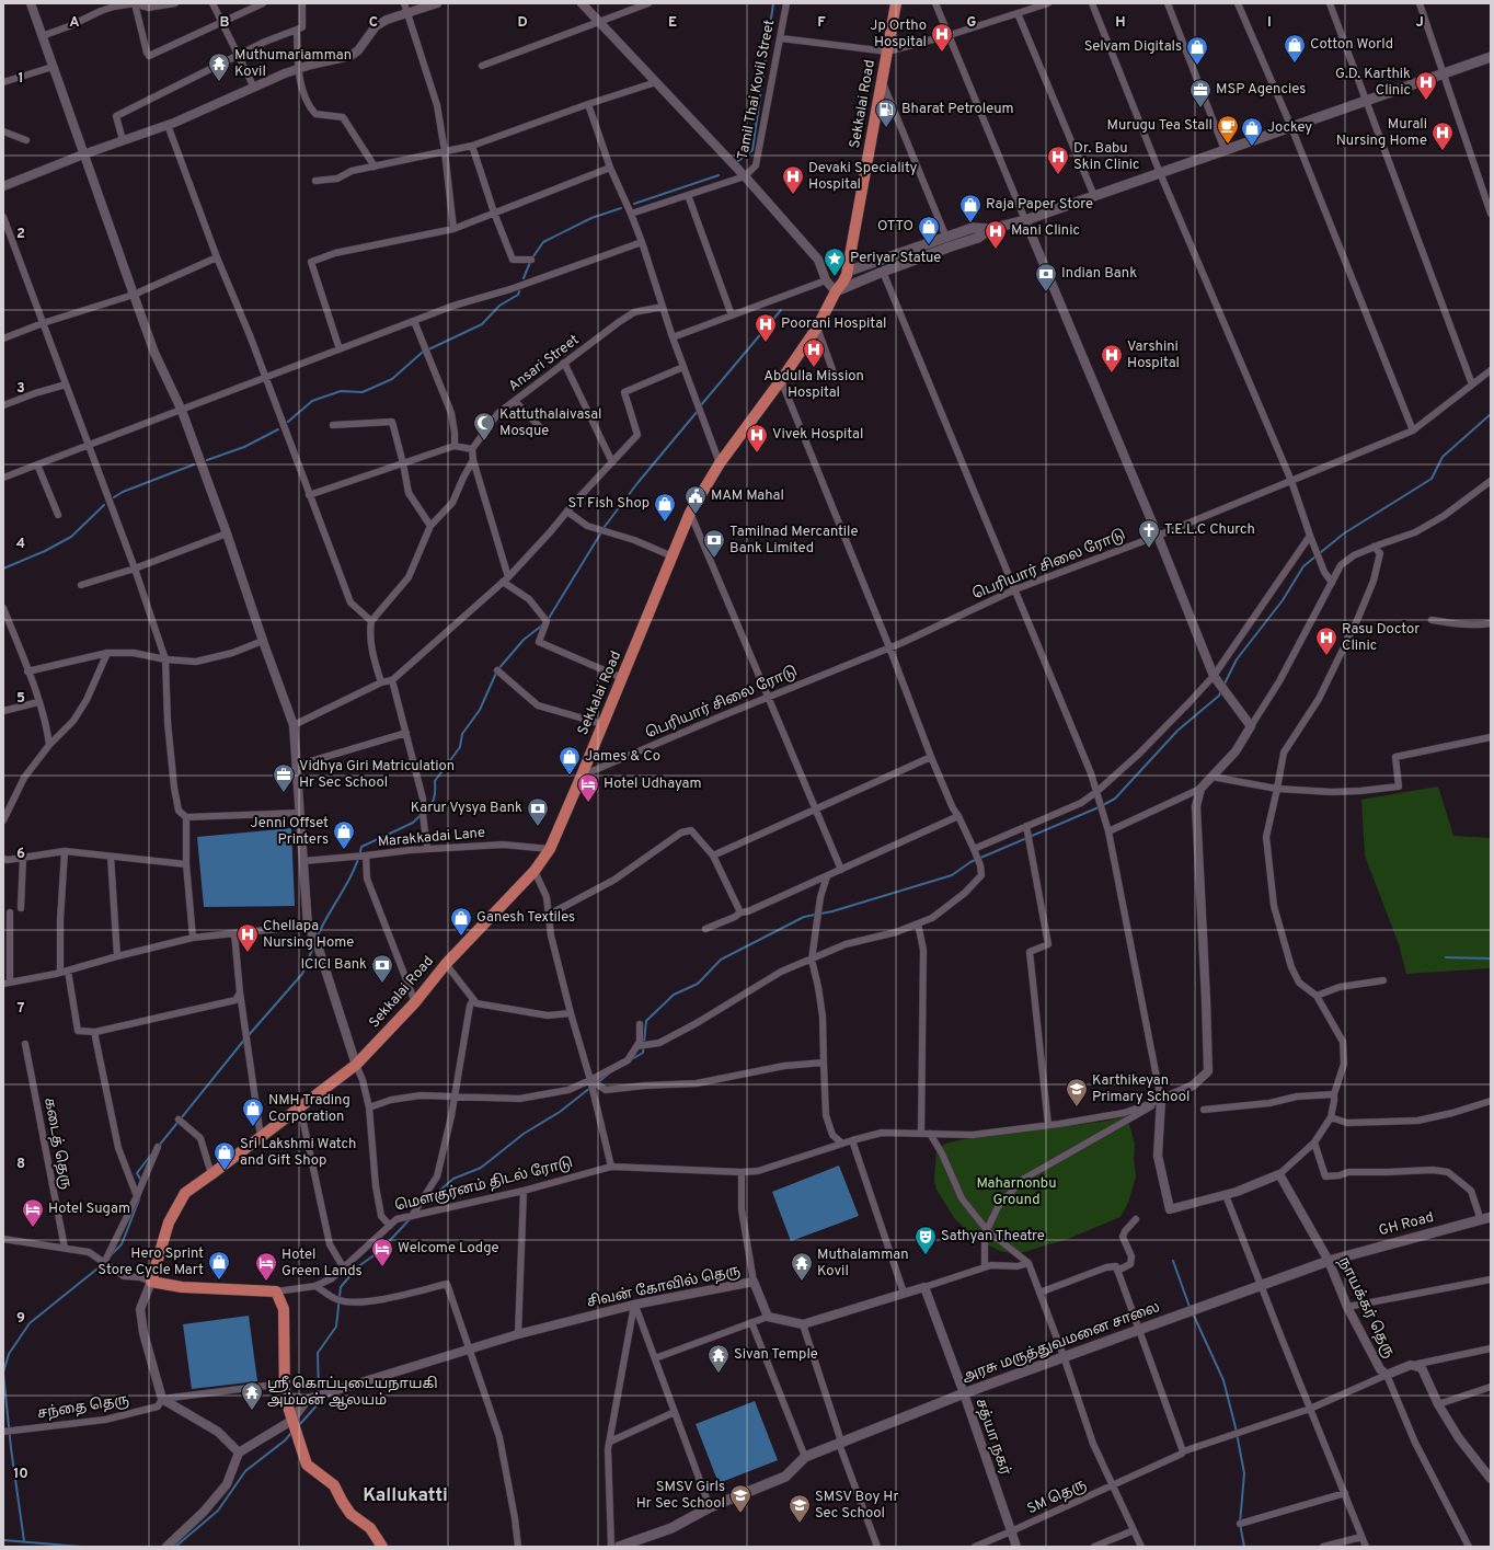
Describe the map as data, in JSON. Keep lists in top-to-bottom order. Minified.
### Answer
{"streets":{"main road":["Sekkalai Road","மௌகுர்னம் திடல் ரோடு","GH Road","அரசு மருத்துவமனை சாலை"],"street":["Tamil Thai Kovil Street","Ansari Street","பெரியார் சிலை ரோடு","Marakkadai Lane","கடைத் தெரு","சிவன் கோவில் தெரு","நாயக்கர் தெரு","சந்தை தெரு","சத்யா நகர்","SM தெரு"]},"crossings":[["Sekkalai Road","பெரியார் சிலை ரோடு"],["Sekkalai Road","Marakkadai Lane"],["Sekkalai Road","மௌகுர்னம் திடல் ரோடு"],["GH Road","நாயக்கர் தெரு"],["GH Road","அரசு மருத்துவமனை சாலை"],["நாயக்கர் தெரு","அரசு மருத்துவமனை சாலை"],["நாயக்கர் தெரு","SM தெரு"],["அரசு மருத்துவமனை சாலை","சத்யா நகர்"],["சத்யா நகர்","SM தெரு"]],"districts":["Kallukatti"],"parks":["Maharnonbu Ground"],"places":{"hospital":["Jp Ortho Hospital","G.D. Karthik Clinic","Murali Nursing Home","Dr. Babu Skin Clinic","Devaki Speciality Hospital","Mani Clinic","Poorani Hospital","Abdulla Mission Hospital","Varshini Hospital","Vivek Hospital","Rasu Doctor Clinic","Chellapa Nursing Home"],"shop":["Cotton World","Selvam Digitals","Jockey","Raja Paper Store","OTTO","ST Fish Shop","James & Co","Jenni Offset Printers","Ganesh Textiles","NMH Trading Corporation","Sri Lakshmi Watch and Gift Shop","Hero Sprint Store Cycle Mart"],"temple":["Muthumariamman Kovil","Muthalamman Kovil","Sivan Temple","ஸ்ரீ கொப்புடையநாயகி அம்மன் ஆலயம்"],"office":["MSP Agencies","Vidhya Giri Matriculation Hr Sec School"],"fuel station":["Bharat Petroleum"],"cafe":["Murugu Tea Stall"],"place":["Periyar Statue"],"bank":["Indian Bank","Tamilnad Mercantile Bank Limited","Karur Vysya Bank","ICICI Bank"],"mosque":["Kattuthalaivasal Mosque"],"public building":["MAM Mahal"],"church":["T.E.L.C Church"],"hotel":["Hotel Udhayam","Hotel Sugam","Welcome Lodge","Hotel Green Lands"],"school or university":["Karthikeyan Primary School","SMSV Girls Hr Sec School","SMSV Boy Hr Sec School"],"theatre":["Sathyan Theatre"]},"grid":{"columns":["A","B","C","D","E","F","G","H","I","J"],"rows":["1","2","3","4","5","6","7","8","9","10"]}}
